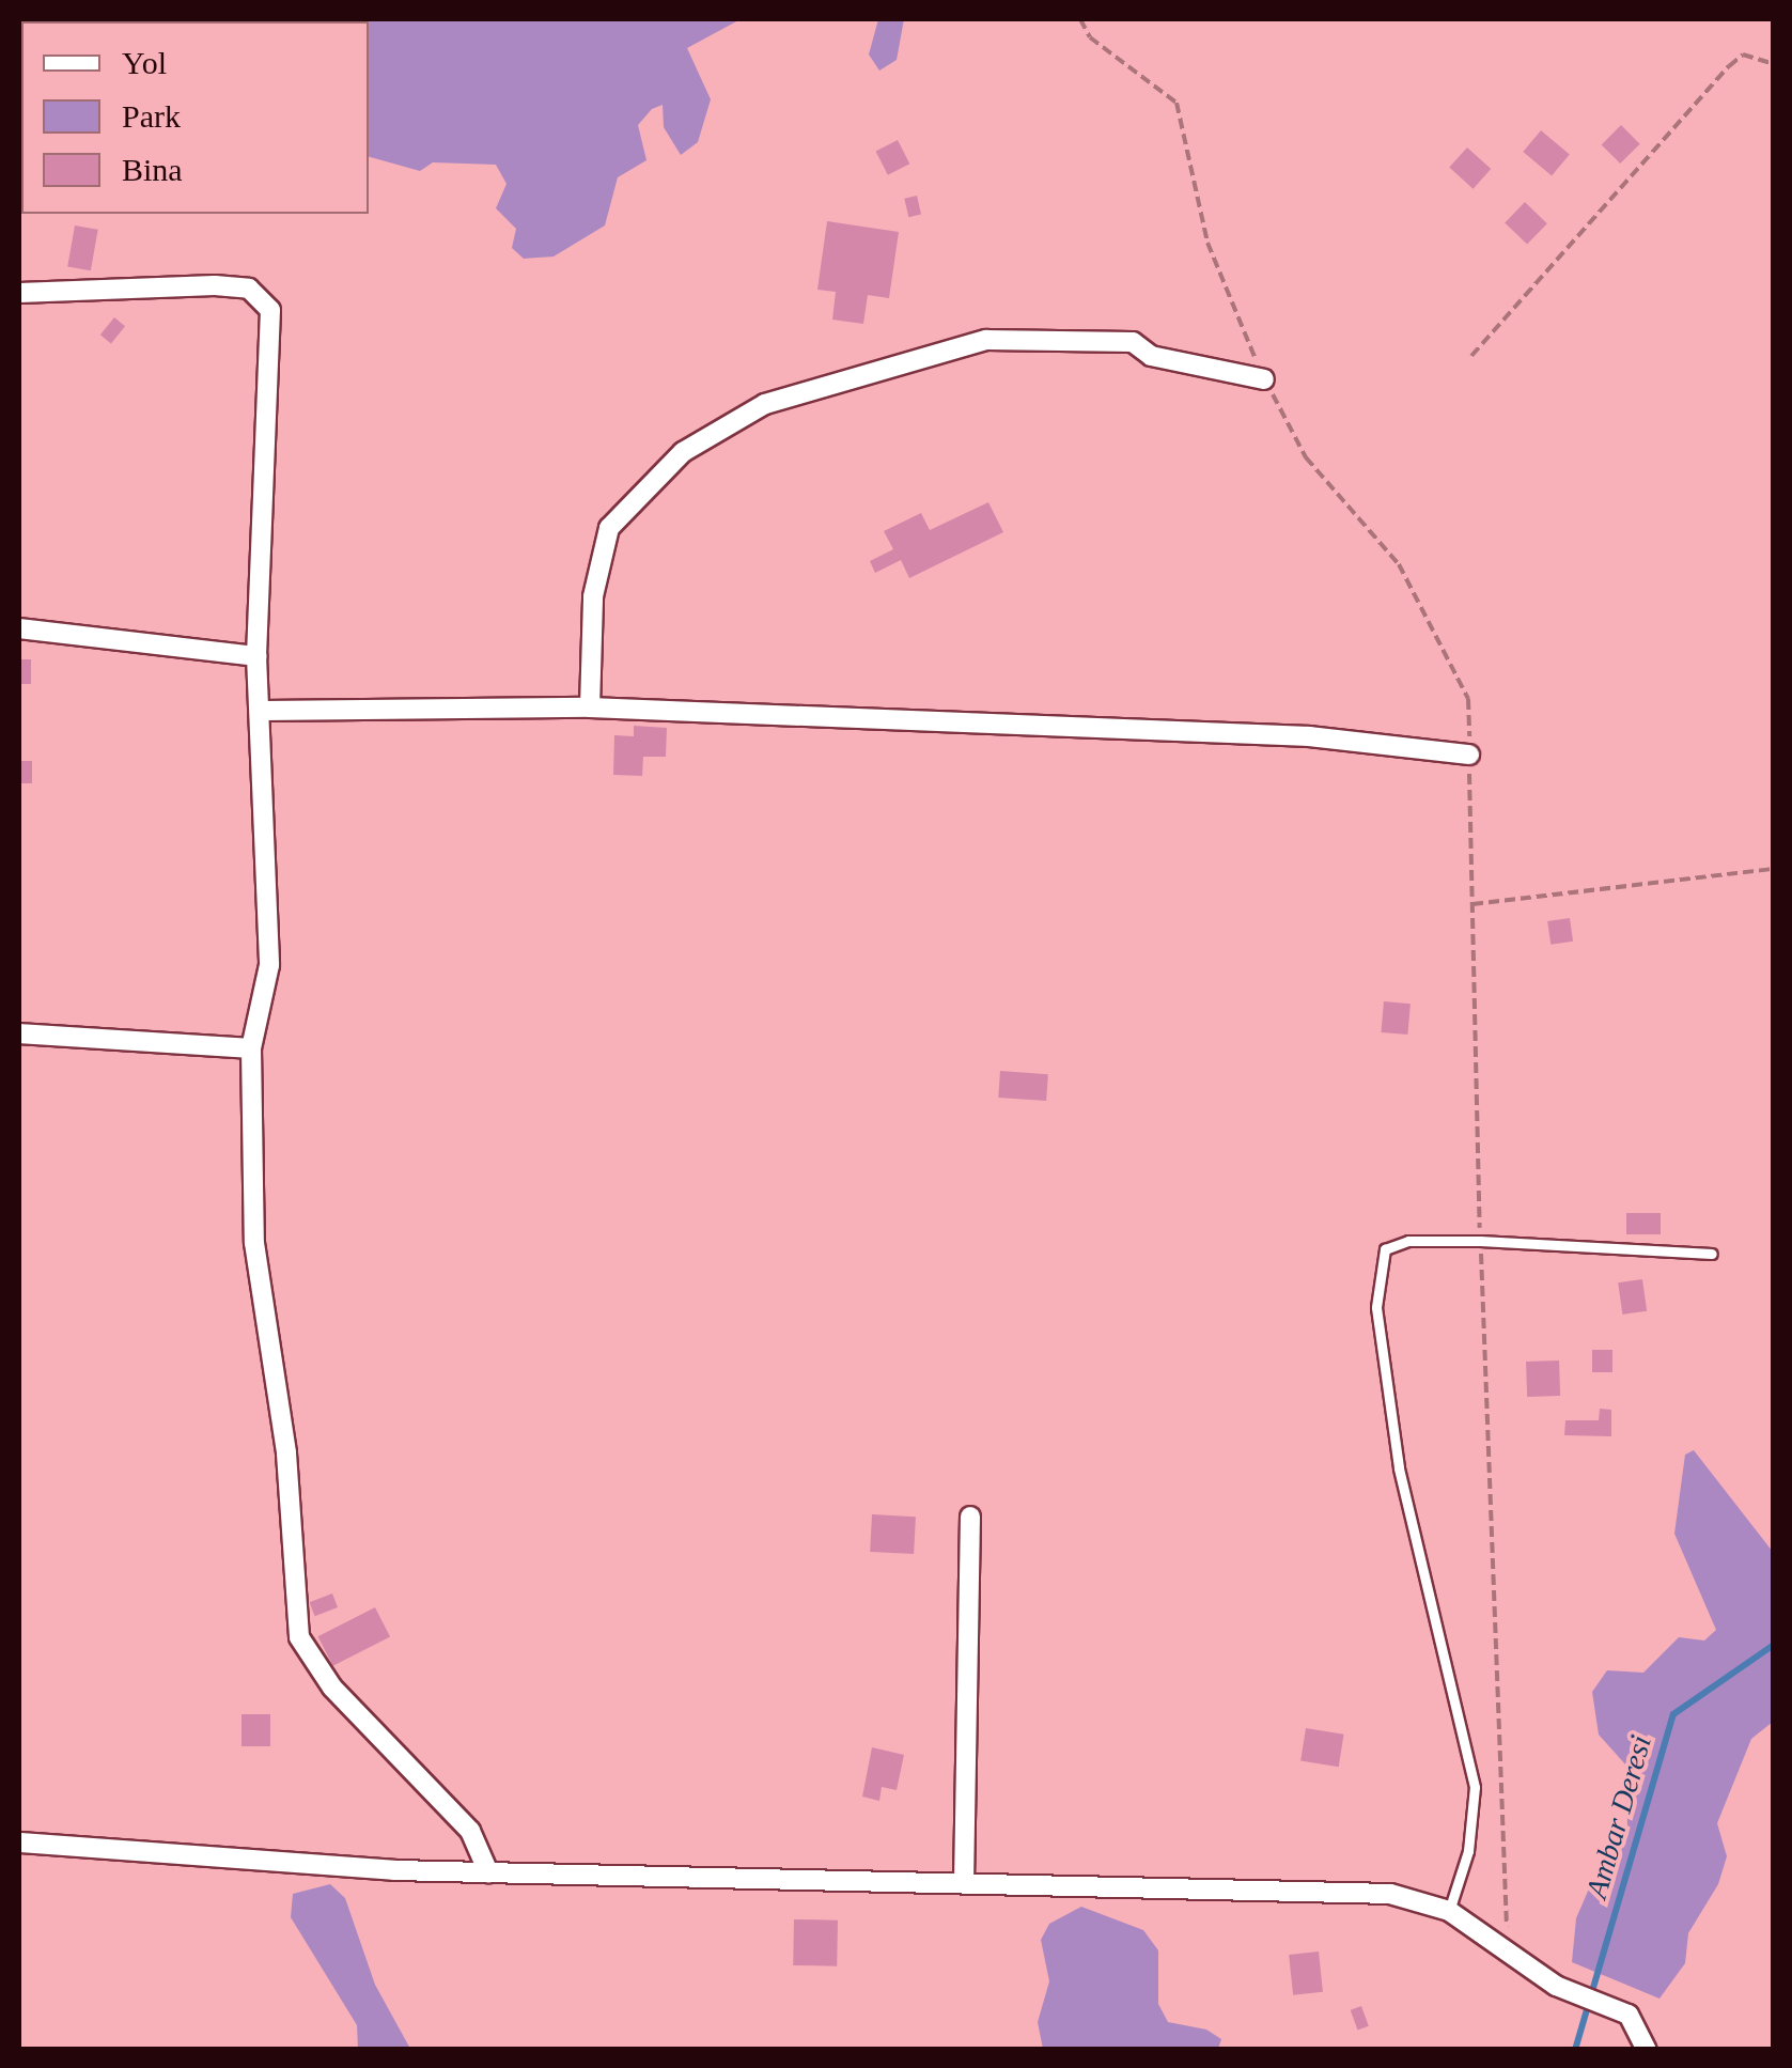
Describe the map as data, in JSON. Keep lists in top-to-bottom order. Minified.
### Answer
{"water":["Ambar Deresi"],"legend":["Yol","Park","Bina"]}
